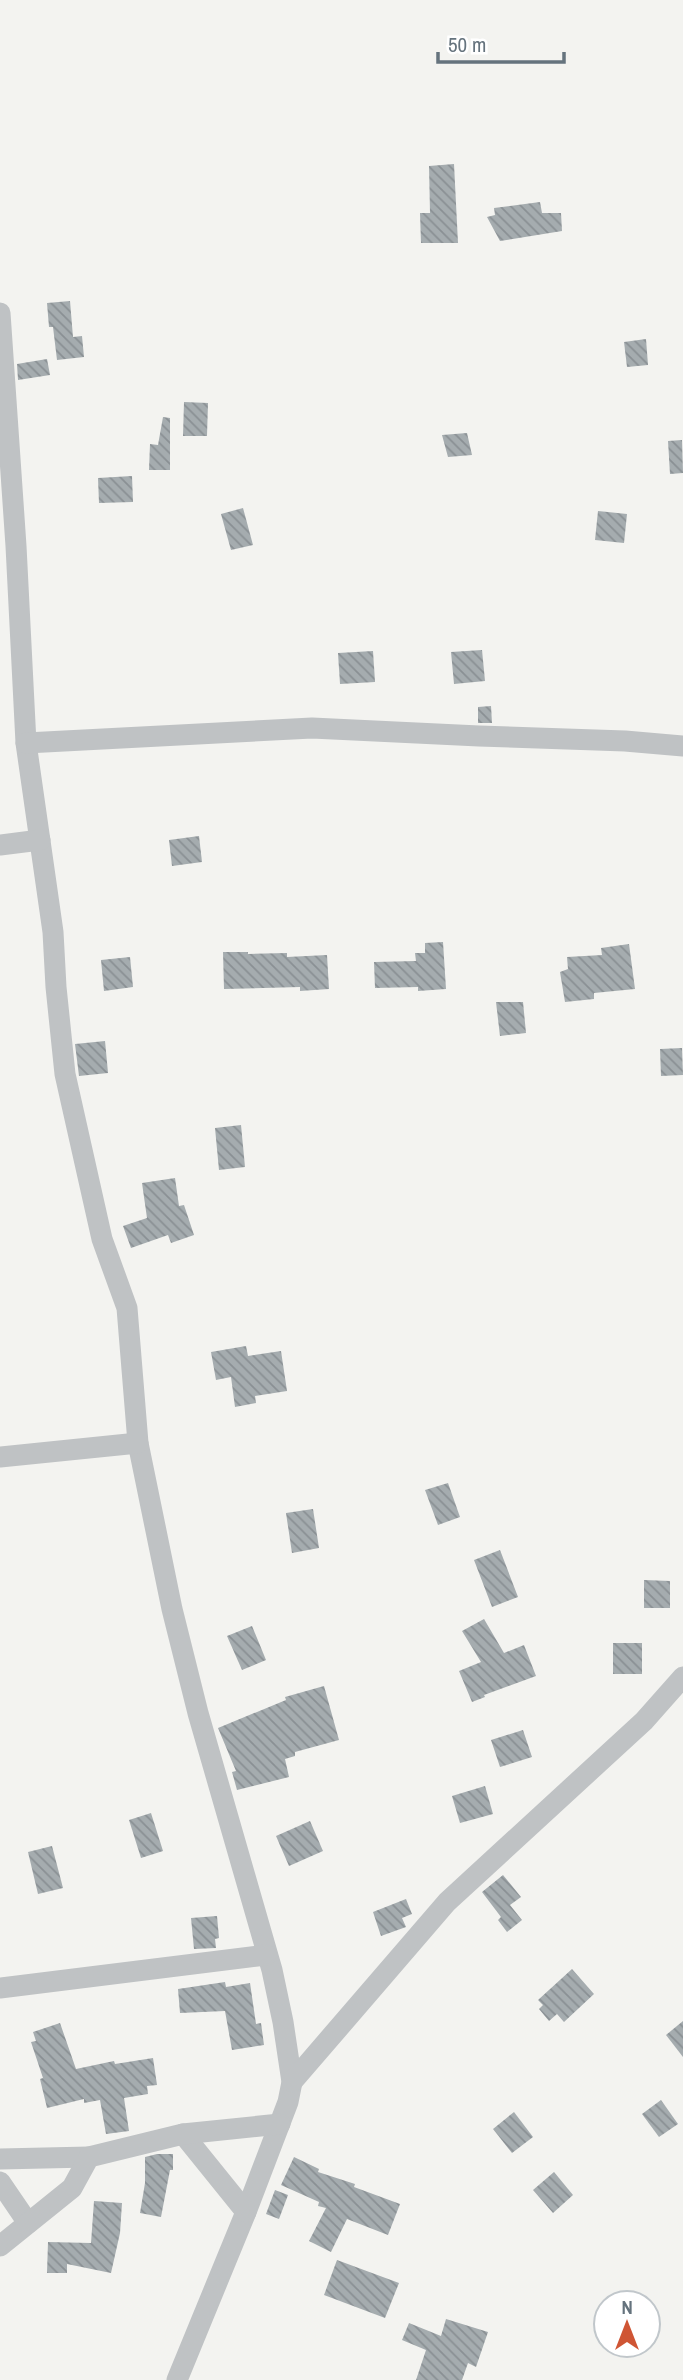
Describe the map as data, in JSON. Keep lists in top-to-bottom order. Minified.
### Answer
{"scale_bar":"50 m","north":"top"}
